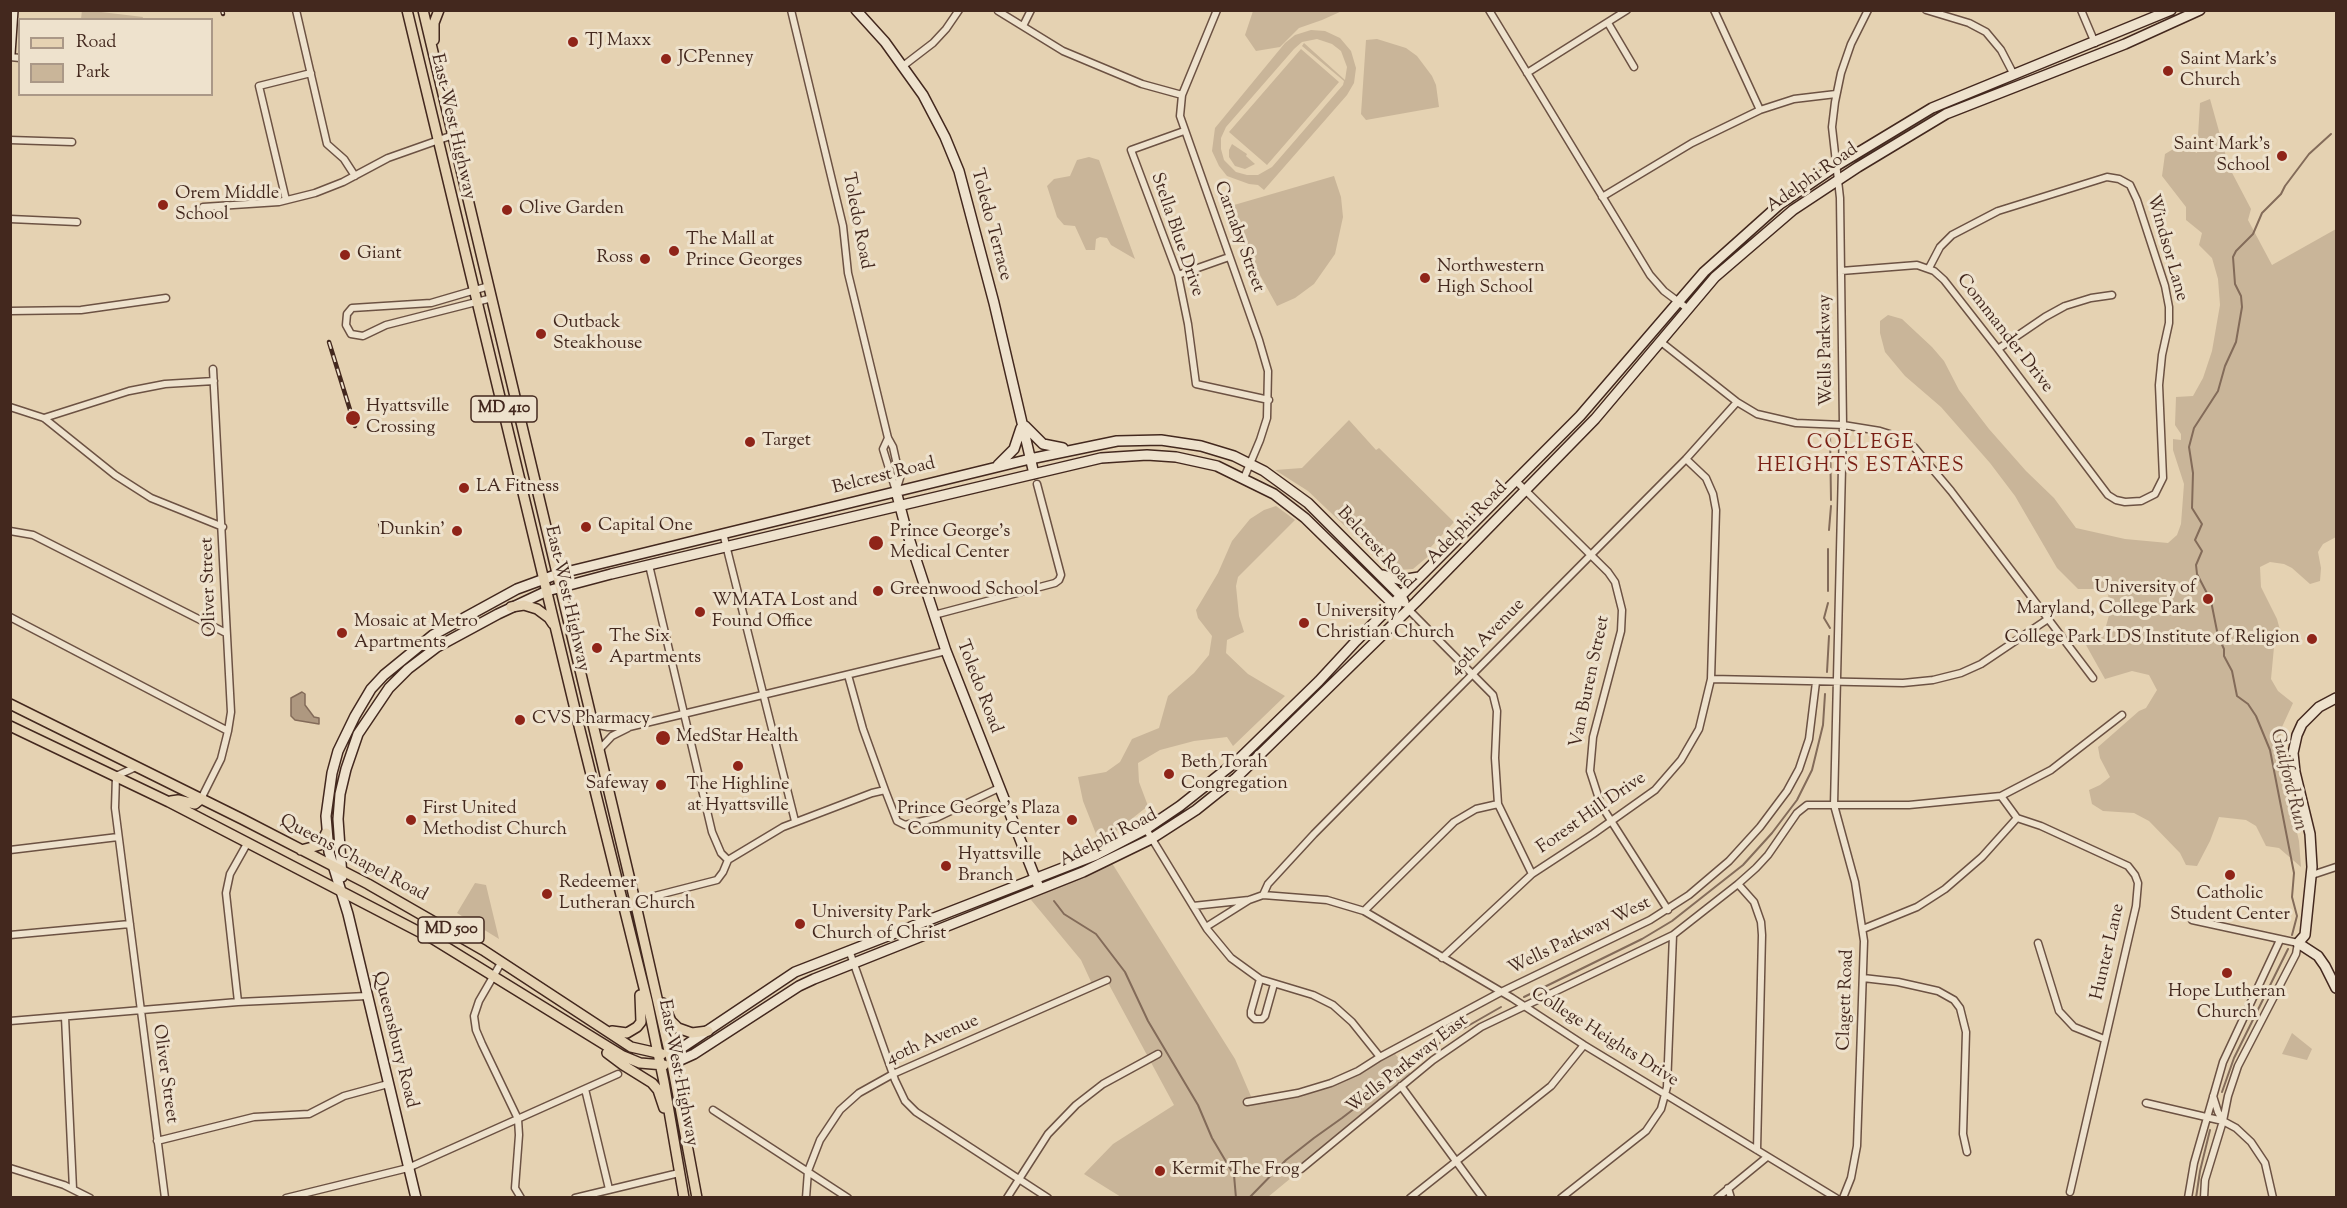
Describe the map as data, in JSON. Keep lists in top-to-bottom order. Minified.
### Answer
{"streets":{"main road":["East-West Highway","Adelphi Road","Toledo Road","Toledo Terrace","MD 410","Belcrest Road","Queens Chapel Road","MD 500","Queensbury Road"],"street":["Stella Blue Drive","Carnaby Street","Windsor Lane","Commander Drive","Wells Parkway","Oliver Street","40th Avenue","Van Buren Street","Forest Hill Drive","Wells Parkway West","Hunter Lane","Clagett Road","College Heights Drive","Wells Parkway East"]},"crossings":[["East-West Highway","Adelphi Road"],["East-West Highway","Belcrest Road"],["East-West Highway","Queens Chapel Road"],["Adelphi Road","Toledo Road"],["Adelphi Road","Wells Parkway"],["Adelphi Road","Belcrest Road"],["Adelphi Road","Van Buren Street"],["Adelphi Road","Queens Chapel Road"],["Toledo Road","Belcrest Road"],["Toledo Terrace","Belcrest Road"],["Stella Blue Drive","Carnaby Street"],["Carnaby Street","Belcrest Road"],["Windsor Lane","Commander Drive"],["Commander Drive","Wells Parkway"],["Wells Parkway","Clagett Road"],["Wells Parkway","Wells Parkway East"],["Belcrest Road","Queens Chapel Road"],["Belcrest Road","Queensbury Road"],["Oliver Street","Queens Chapel Road"],["40th Avenue","Van Buren Street"],["40th Avenue","Forest Hill Drive"],["40th Avenue","College Heights Drive"],["Van Buren Street","Forest Hill Drive"],["Van Buren Street","Wells Parkway West"],["Forest Hill Drive","College Heights Drive"],["Queens Chapel Road","Queensbury Road"],["Wells Parkway West","College Heights Drive"],["Clagett Road","Wells Parkway East"],["College Heights Drive","Wells Parkway East"]],"districts":["COLLEGE HEIGHTS ESTATES"],"water":["Guilford Run"],"places":["TJ Maxx","JCPenney","Saint Mark's Church","Saint Mark's School","Orem Middle School","Olive Garden","The Mall at Prince Georges","Giant","Ross","Northwestern High School","Outback Steakhouse","Hyattsville Crossing","Target","LA Fitness","Capital One","Dunkin'","Prince George's Medical Center","Greenwood School","University of Maryland, College Park","WMATA Lost and Found Office","University Christian Church","Mosaic at Metro Apartments","College Park LDS Institute of Religion","The Six Apartments","CVS Pharmacy","MedStar Health","The Highline at Hyattsville","Beth Torah Congregation","Safeway","First United Methodist Church","Prince George's Plaza Community Center","Hyattsville Branch","Catholic Student Center","Redeemer Lutheran Church","University Park Church of Christ","Hope Lutheran Church","Kermit The Frog"],"legend":["Road","Park"]}
